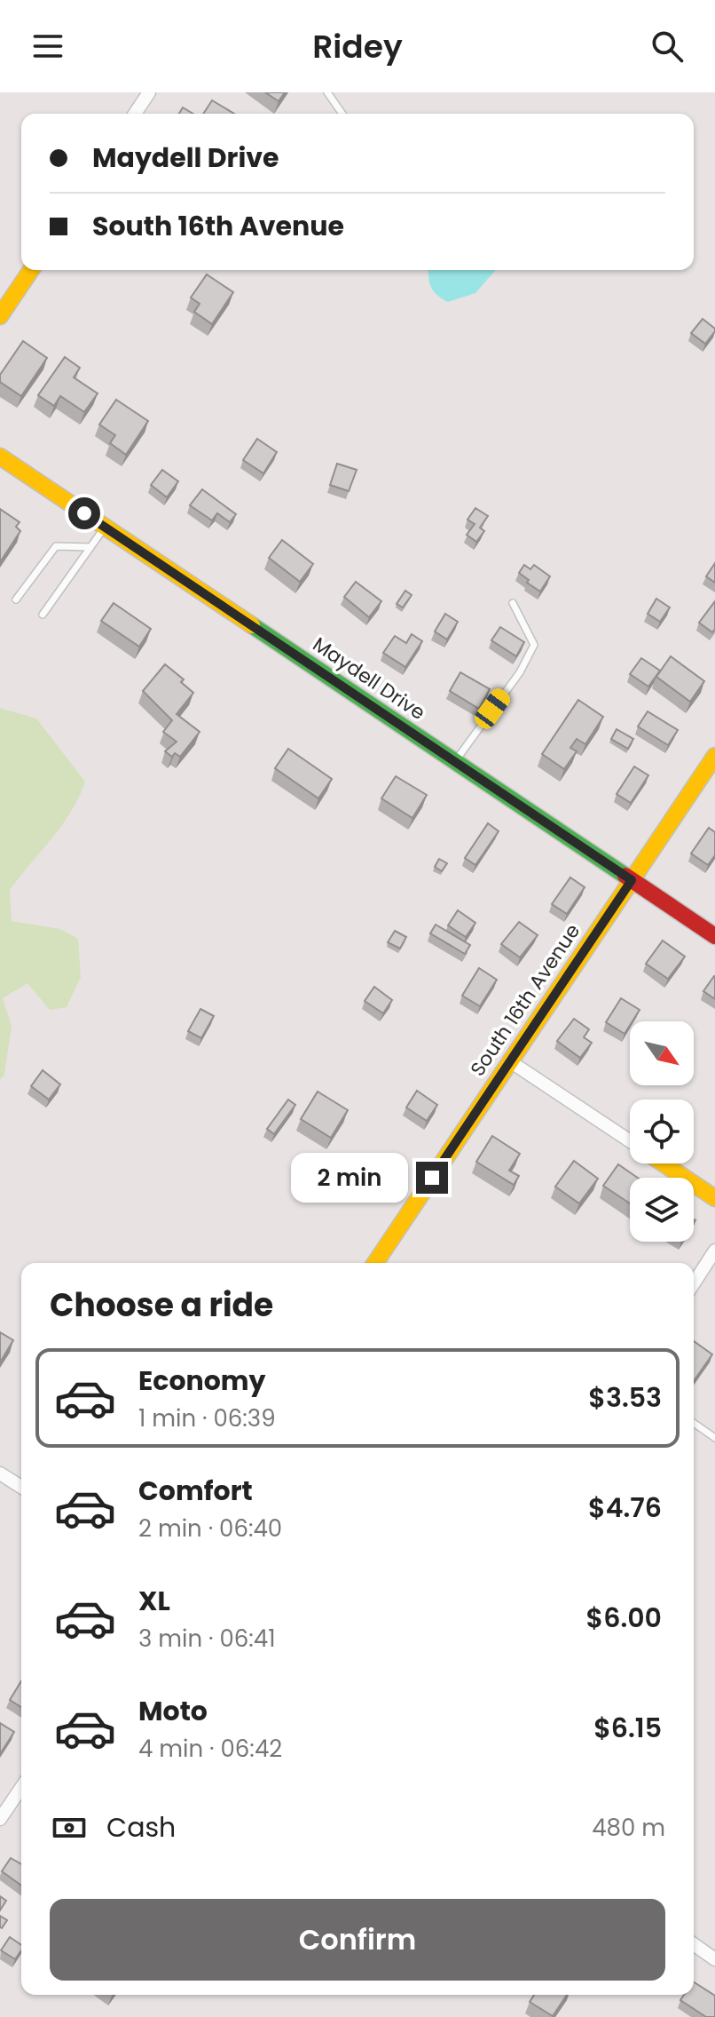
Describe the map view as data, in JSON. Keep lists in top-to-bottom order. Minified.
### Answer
{"streets":{"street":["Maydell Drive","South 16th Avenue"]},"crossings":[["Maydell Drive","South 16th Avenue"]],"north":"bottom right","page":{"header":"Ridey","banner":["Maydell Drive","South 16th Avenue"],"bubble":"2 min","heading":"Choose a ride","list":[{"name":"Economy","note":"1 min · 06:39","value":"$3.53"},{"name":"Comfort","note":"2 min · 06:40","value":"$4.76"},{"name":"XL","note":"3 min · 06:41","value":"$6.00"},{"name":"Moto","note":"4 min · 06:42","value":"$6.15"}],"pay":["Cash","480 m"],"buttons":"Confirm"}}
